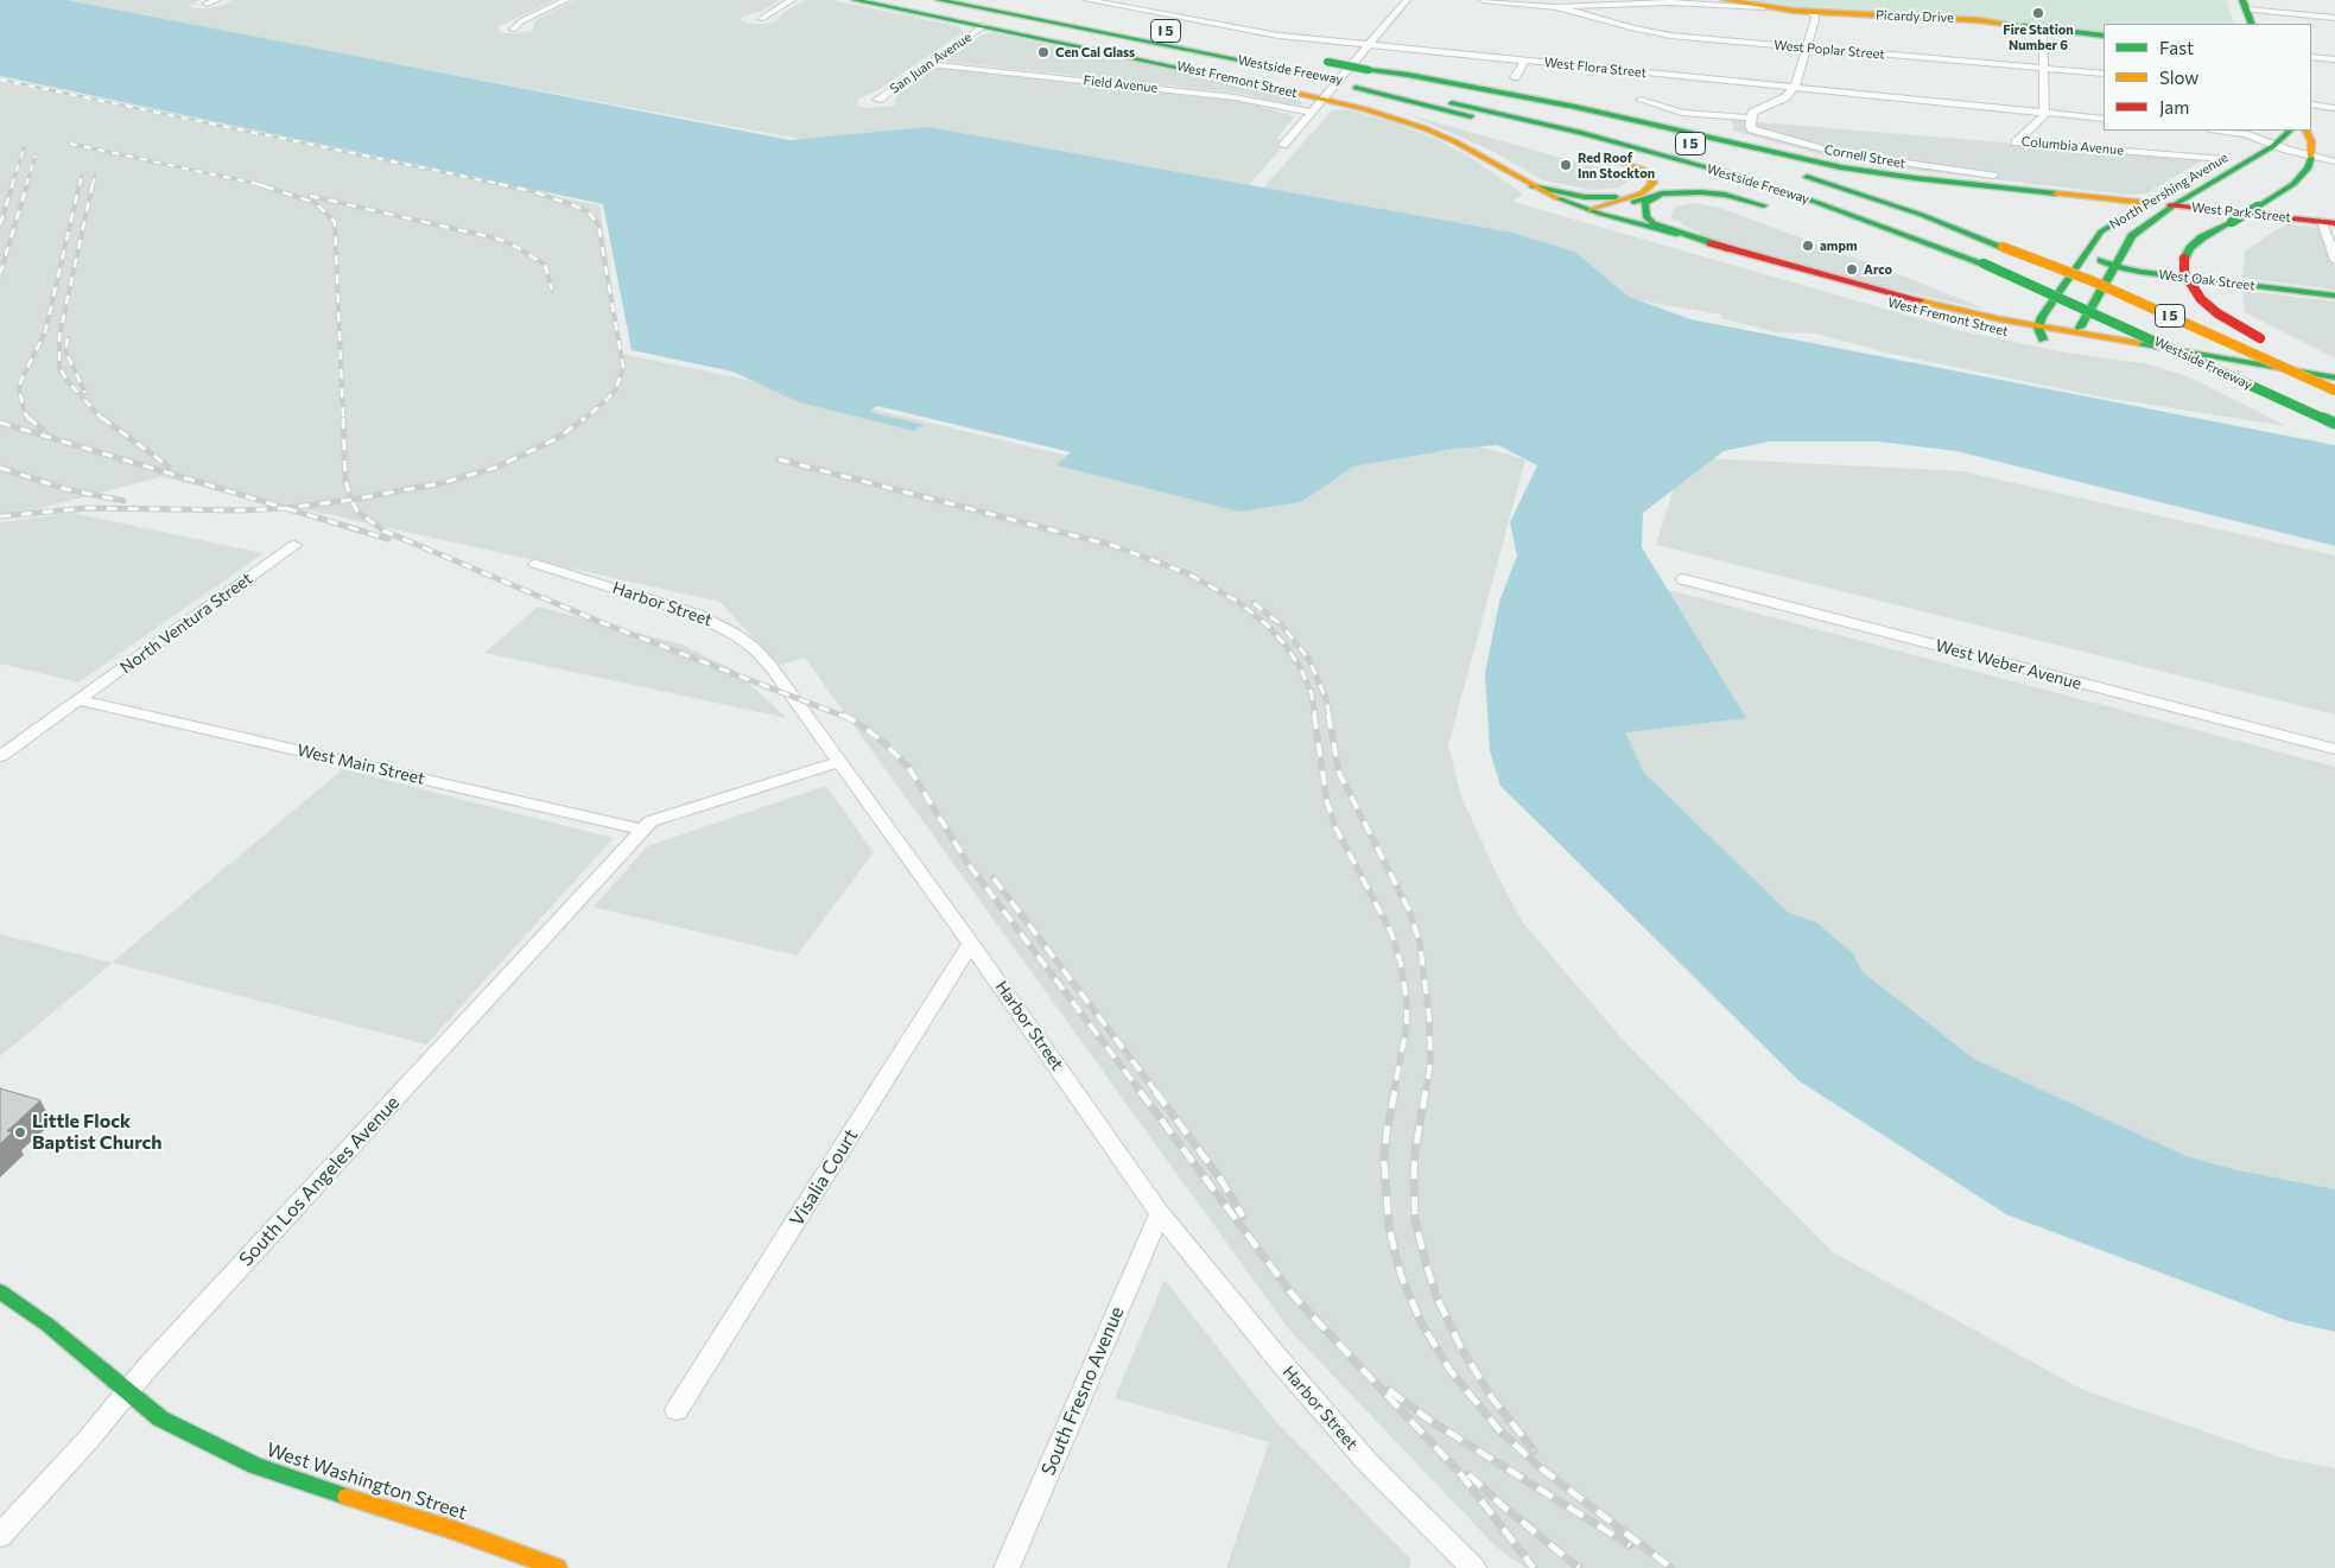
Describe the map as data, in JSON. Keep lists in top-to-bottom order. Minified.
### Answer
{"streets":{"main road":["Picardy Drive","I 5","Westside Freeway","West Fremont Street","North Pershing Avenue","West Park Street","West Oak Street","West Washington Street"],"street":["West Poplar Street","San Juan Avenue","West Flora Street","Field Avenue","Columbia Avenue","Cornell Street","Harbor Street","North Ventura Street","West Weber Avenue","West Main Street","Visalia Court","South Los Angeles Avenue","South Fresno Avenue"]},"crossings":[["Picardy Drive","Columbia Avenue"],["West Poplar Street","Columbia Avenue"],["San Juan Avenue","West Fremont Street"],["San Juan Avenue","Field Avenue"],["West Flora Street","Columbia Avenue"],["Westside Freeway","West Park Street"],["West Fremont Street","North Pershing Avenue"],["Columbia Avenue","North Pershing Avenue"],["North Pershing Avenue","West Park Street"],["North Pershing Avenue","West Oak Street"],["Harbor Street","Visalia Court"],["Harbor Street","South Los Angeles Avenue"],["Harbor Street","South Fresno Avenue"],["North Ventura Street","West Main Street"],["West Main Street","South Los Angeles Avenue"],["South Los Angeles Avenue","West Washington Street"]],"places":["Fire Station Number 6","Cen Cal Glass","Red Roof Inn Stockton","ampm","Arco","Little Flock Baptist Church"],"legend":["Fast","Slow","Jam"]}
